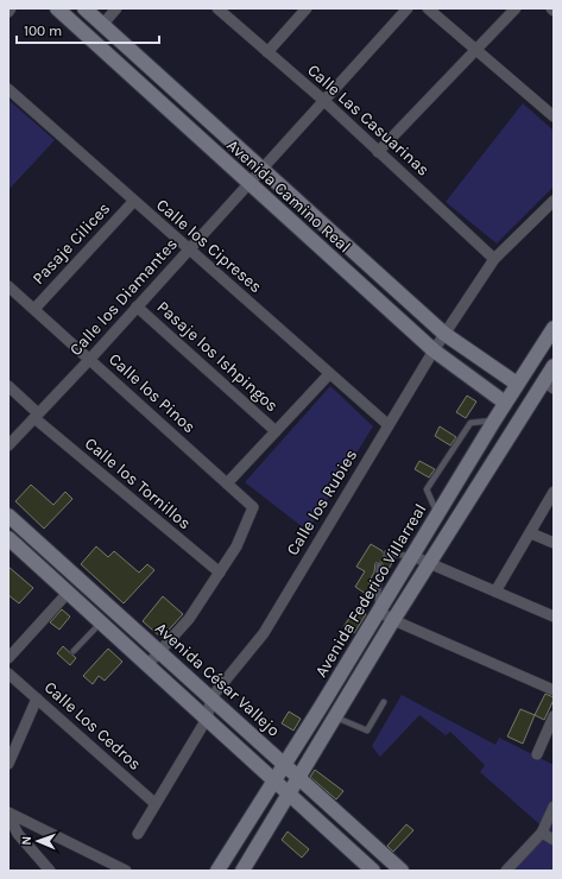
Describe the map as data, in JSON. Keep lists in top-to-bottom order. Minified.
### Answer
{"streets":{"main road":["Avenida Camino Real","Avenida Federico Villarreal","Avenida César Vallejo"],"street":["Calle Las Casuarinas","Pasaje Cilices","Calle los Cipreses","Calle los Diamantes","Pasaje los Ishpingos","Calle los Pinos","Calle los Tornillos","Calle los Rubies","Calle Los Cedros"]},"crossings":[["Calle Las Casuarinas","Calle los Rubies"],["Avenida Camino Real","Calle los Diamantes"],["Avenida Camino Real","Calle los Rubies"],["Avenida Camino Real","Avenida Federico Villarreal"],["Pasaje Cilices","Calle los Cipreses"],["Pasaje Cilices","Calle los Pinos"],["Calle los Cipreses","Calle los Diamantes"],["Calle los Cipreses","Calle los Rubies"],["Calle los Diamantes","Pasaje los Ishpingos"],["Calle los Diamantes","Calle los Pinos"],["Calle los Diamantes","Calle los Tornillos"],["Calle los Pinos","Calle los Tornillos"],["Calle los Rubies","Avenida César Vallejo"],["Calle los Rubies","Calle Los Cedros"],["Avenida Federico Villarreal","Avenida César Vallejo"]],"scale_bar":"100 m","north":"left"}
